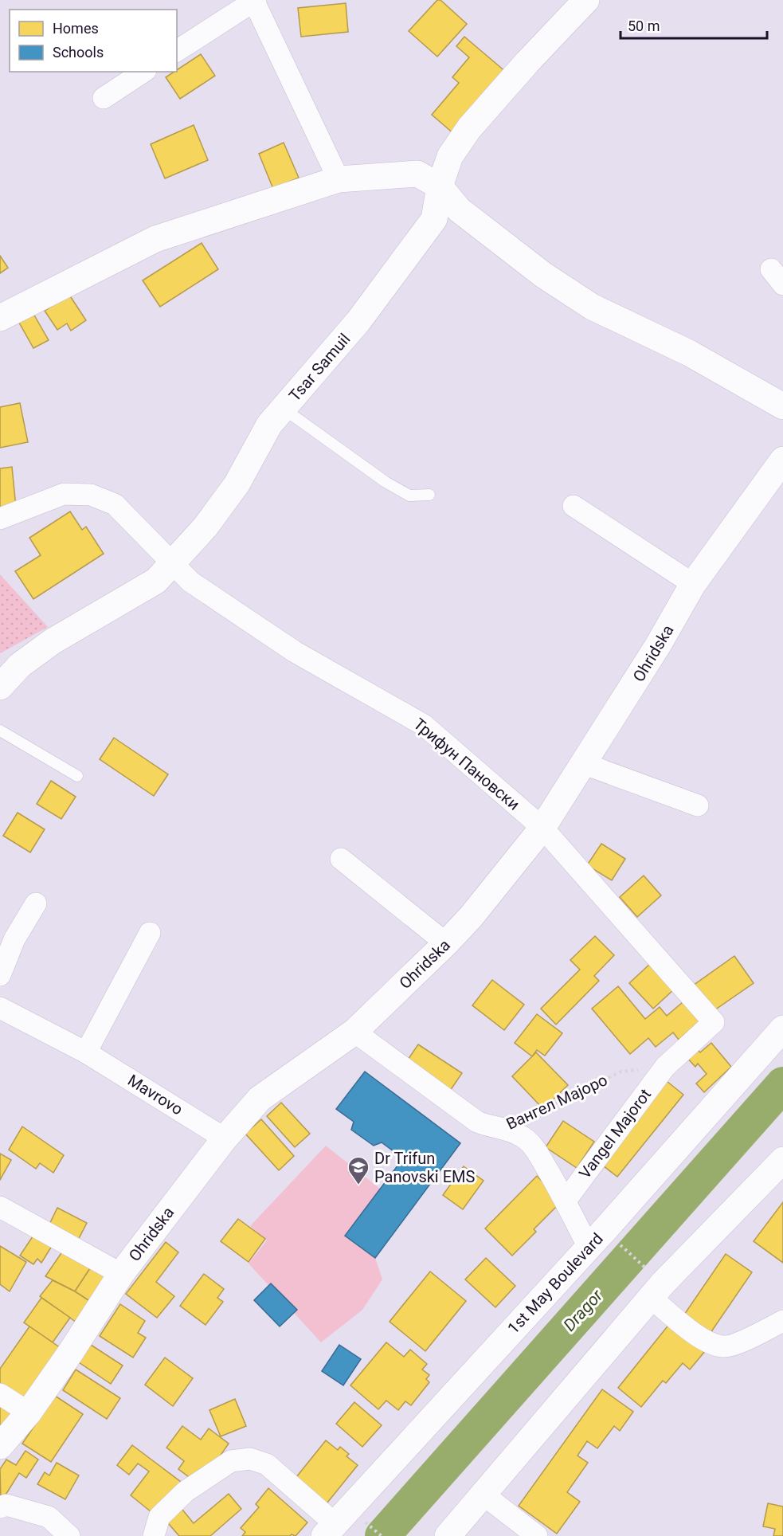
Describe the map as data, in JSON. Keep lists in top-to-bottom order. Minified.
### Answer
{"streets":{"street":["Tsar Samuil","Ohridska","Трифун Пановски","Mavrovo","Вангел Мајоро","Vangel Majorot","1st May Boulevard"]},"crossings":[["Tsar Samuil","Трифун Пановски"],["Ohridska","Трифун Пановски"],["Ohridska","Mavrovo"],["Ohridska","Вангел Мајоро"],["Трифун Пановски","Вангел Мајоро"],["Трифун Пановски","Vangel Majorot"],["Вангел Мајоро","Vangel Majorot"]],"water":["Dragor"],"places":{"school or university":["Dr Trifun Panovski EMS"]},"legend":["Homes","Schools"],"scale_bar":"50 m"}
